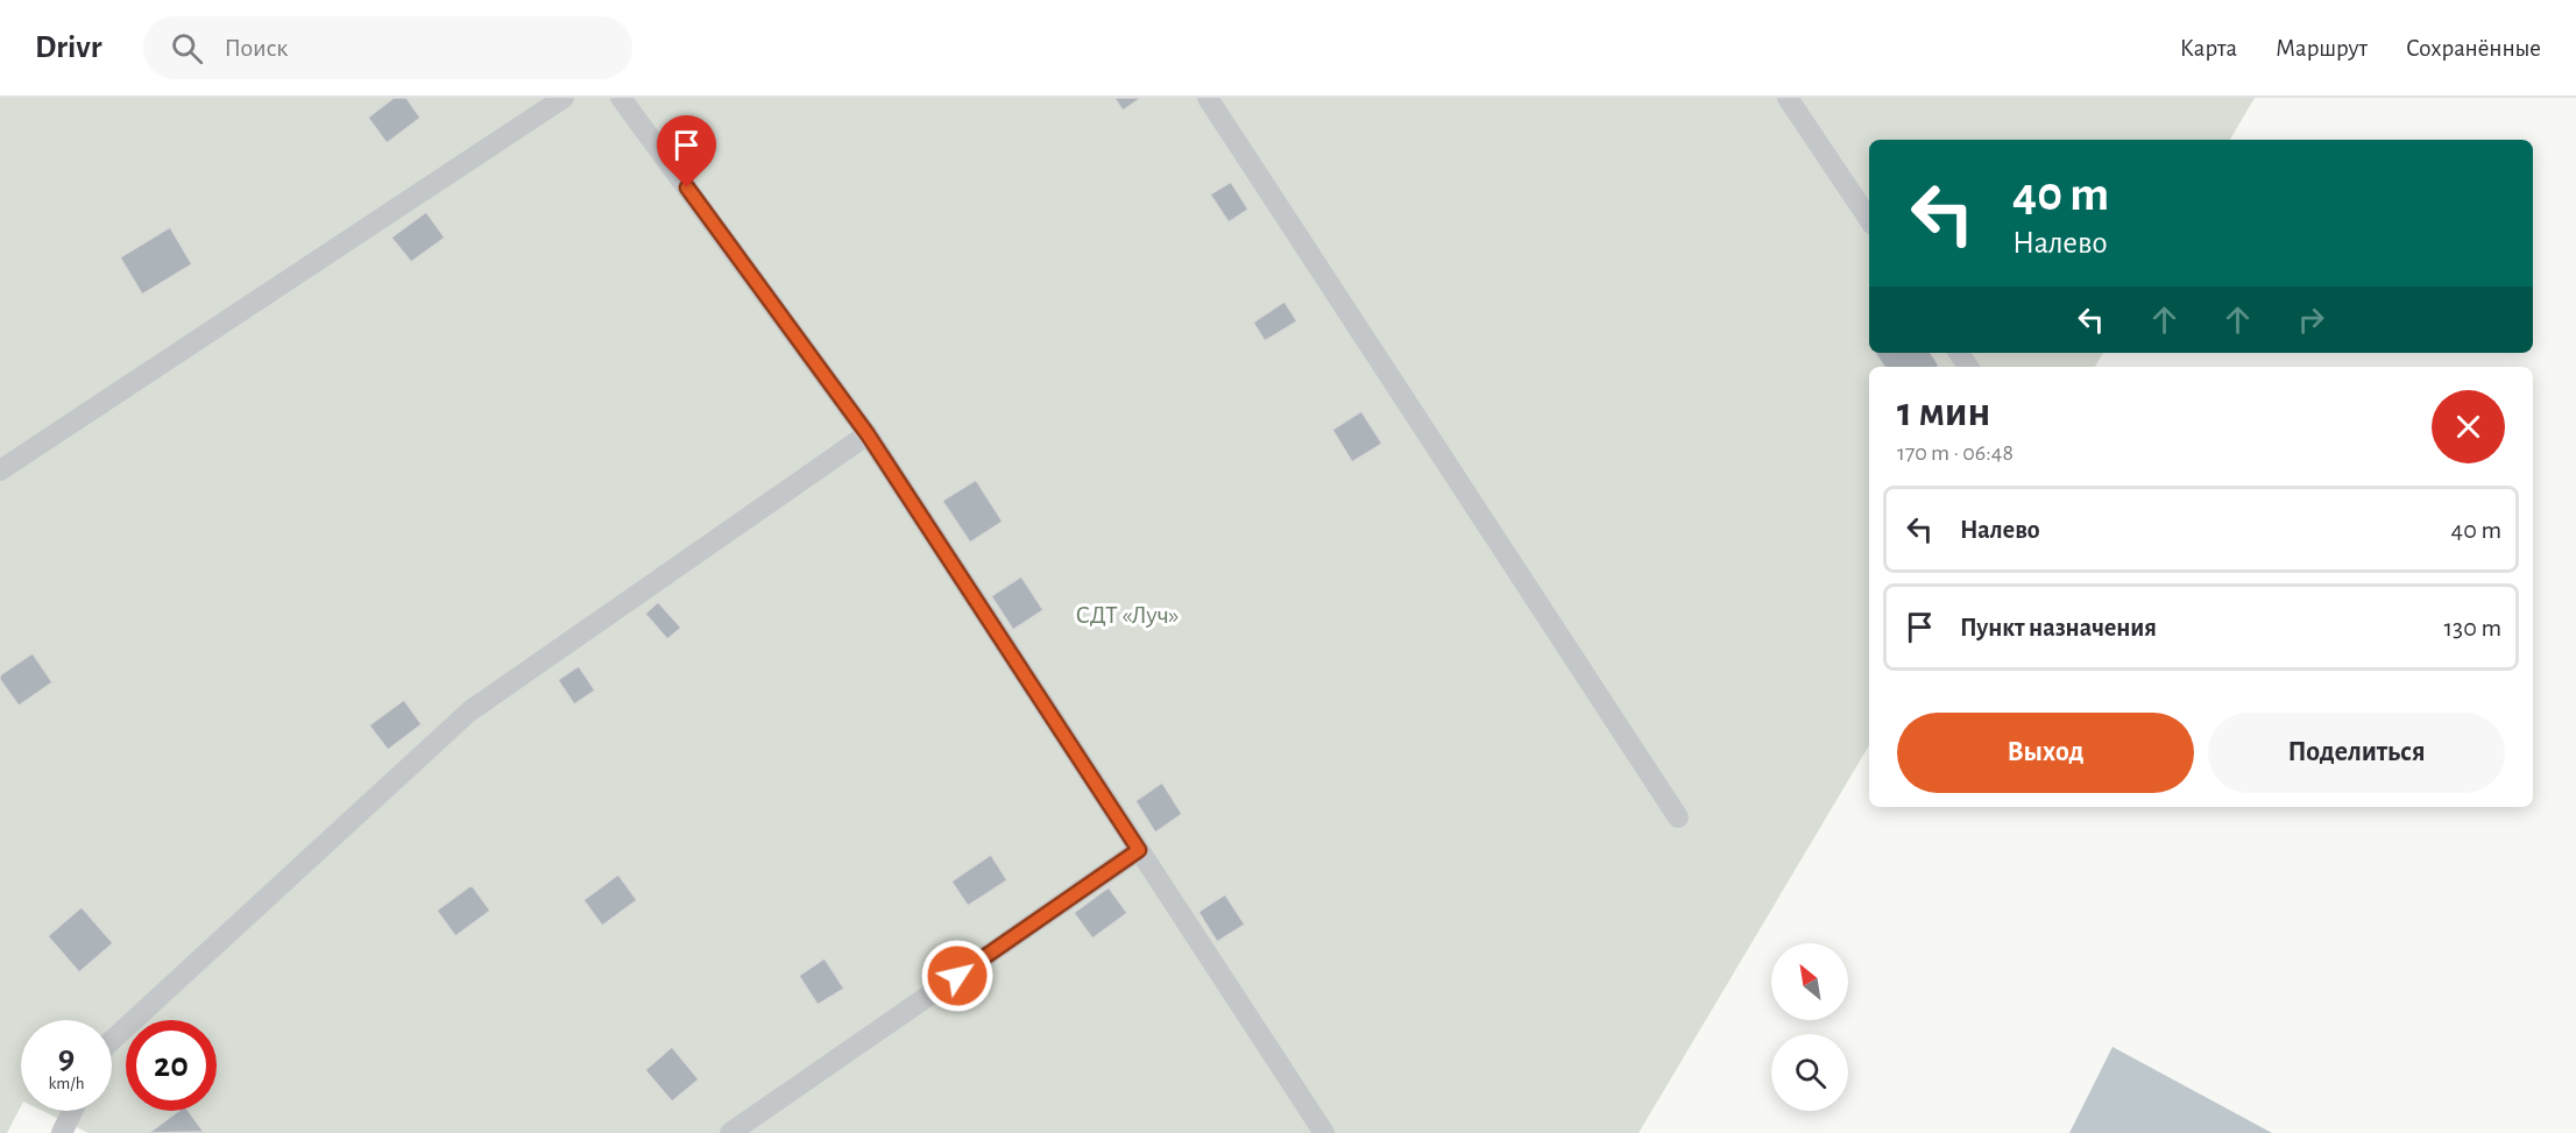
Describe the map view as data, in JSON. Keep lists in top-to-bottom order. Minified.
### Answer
{"parks":["СДТ «Луч»"],"north":"top left","page":{"header":"Drivr","search":"Поиск","nav":["Карта","Маршрут","Сохранённые"],"turn":["40 m","Налево"],"heading":["1 мин","170 m · 06:48"],"list":[{"name":"Налево","value":"40 m"},{"name":"Пункт назначения","value":"130 m"}],"buttons":["Выход","Поделиться"],"speed":"9 km/h","limit":"20"}}
